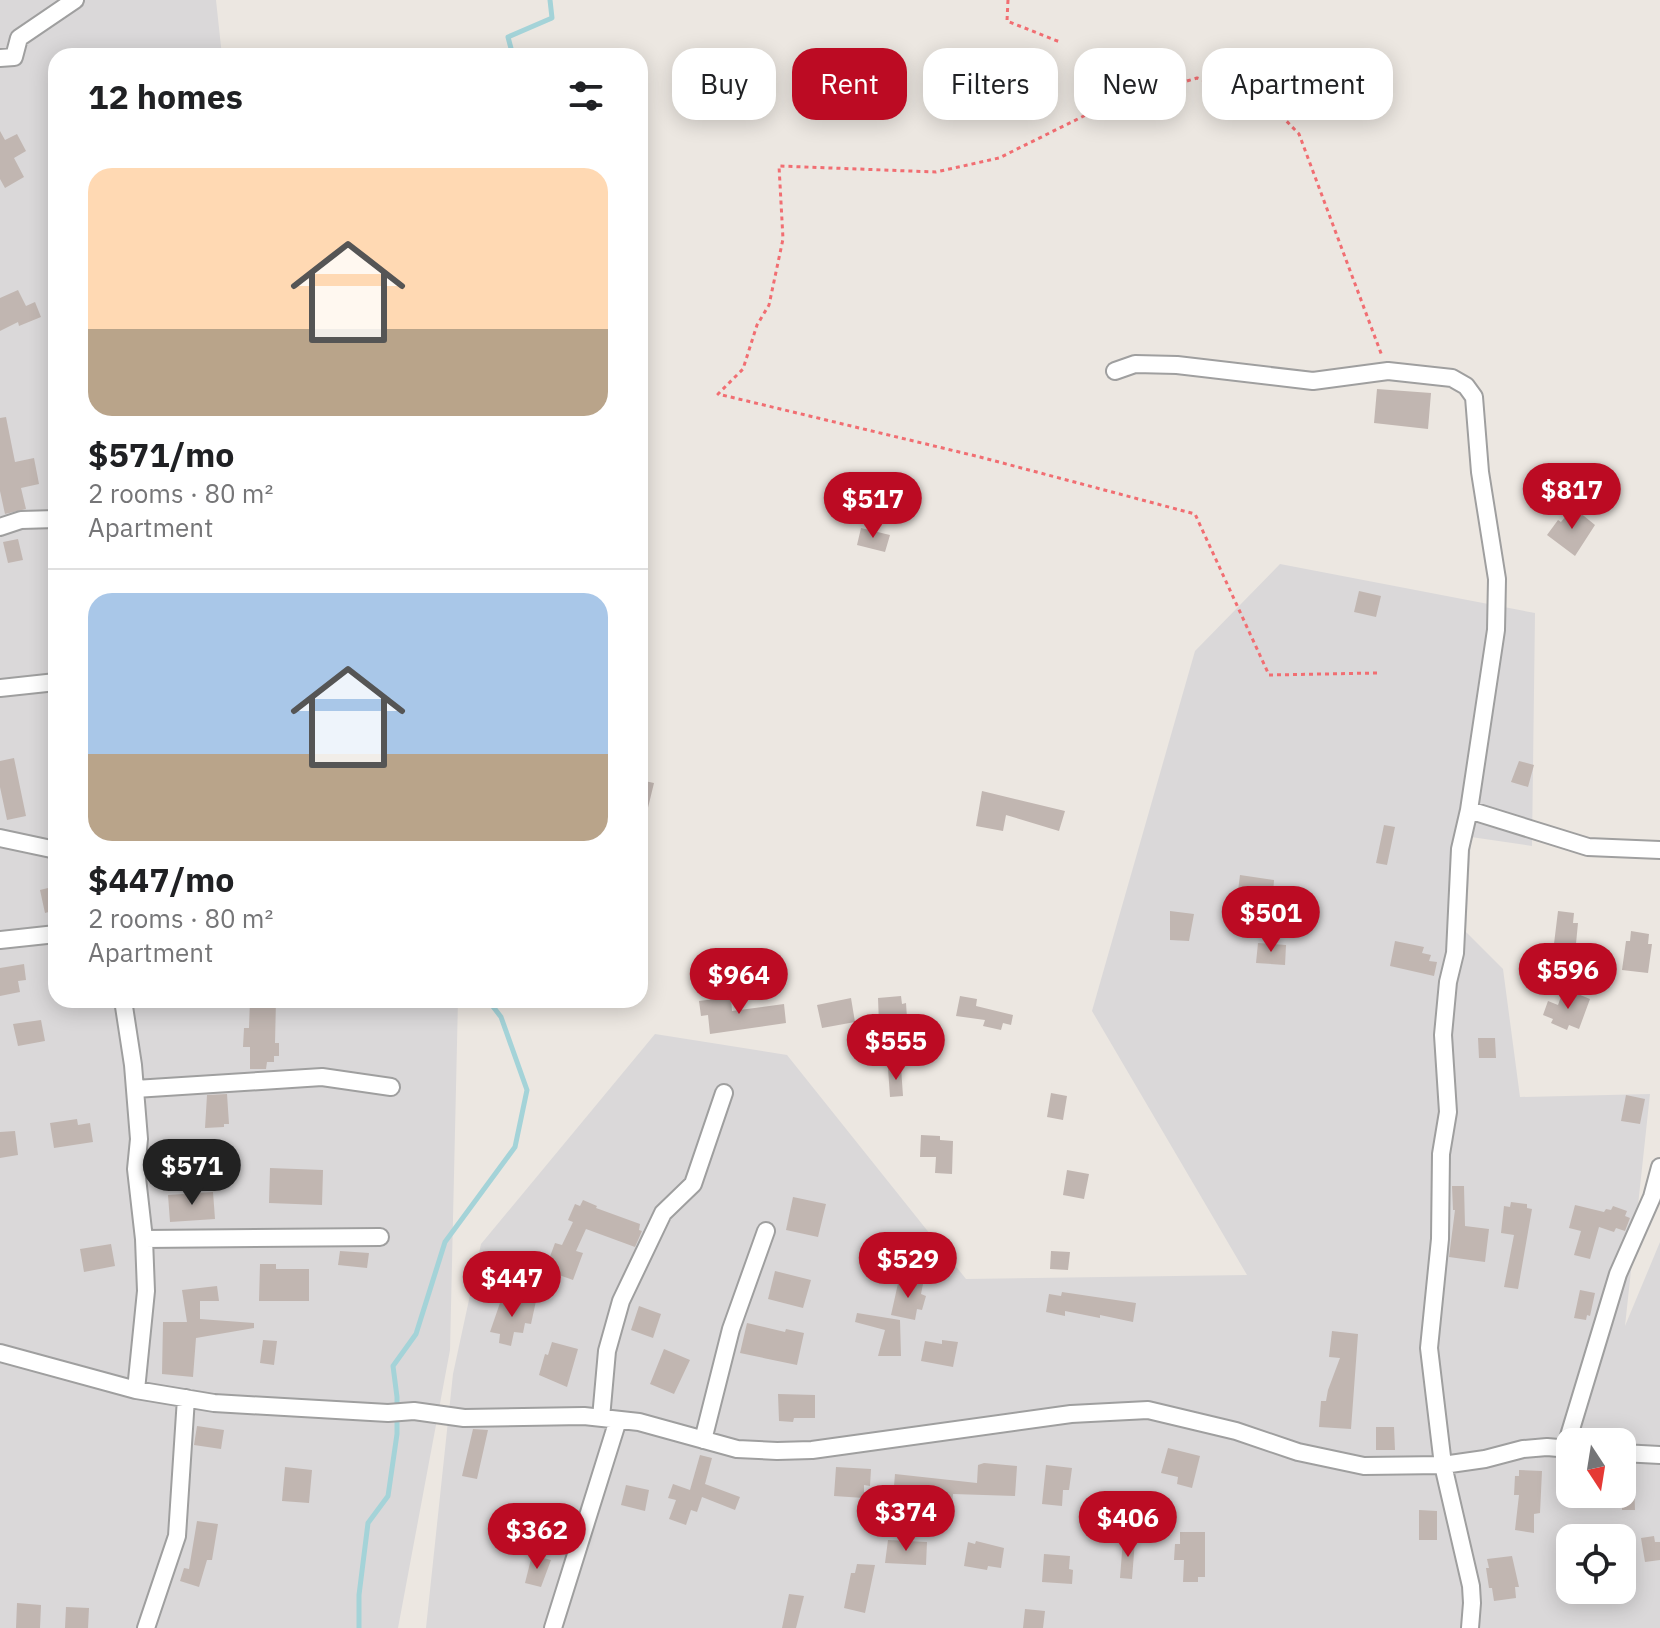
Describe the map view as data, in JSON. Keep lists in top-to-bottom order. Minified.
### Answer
{"north":"bottom","page":{"chip":["Buy","Rent","Filters","New","Apartment"],"heading":"12 homes","list":[{"name":"$571/mo","note":"2 rooms · 80 m² · Apartment"},{"name":"$447/mo","note":"2 rooms · 80 m² · Apartment"}],"price":["$817","$517","$501","$596","$964","$555","$571","$529","$447","$374","$406","$362"]}}
